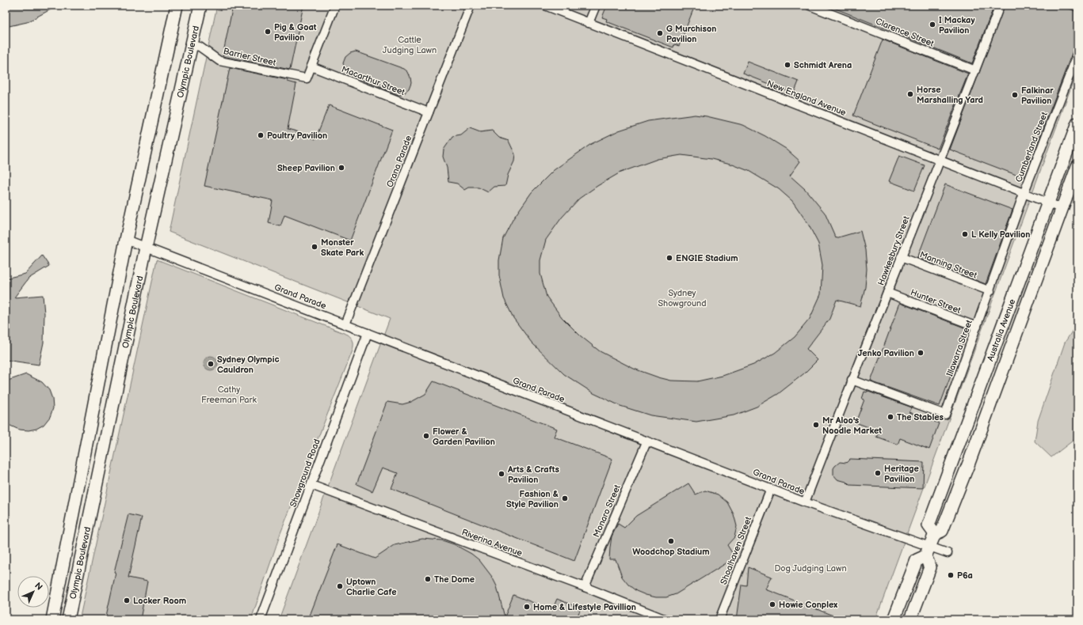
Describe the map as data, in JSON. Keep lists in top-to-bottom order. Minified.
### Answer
{"streets":{"street":["Clarence Street","Barrier Street","Olympic Boulevard","Macarthur Street","New England Avenue","Cumberland Street","Orana Parade","Hawkesbury Street","Manning Street","Grand Parade","Hunter Street","Australia Avenue","Illawarra Street","Showground Road","Monaro Street","Riverina Avenue","Shoalhaven Street"]},"crossings":[["Clarence Street","Hawkesbury Street"],["Barrier Street","Olympic Boulevard"],["Barrier Street","Macarthur Street"],["Olympic Boulevard","Grand Parade"],["Macarthur Street","Orana Parade"],["New England Avenue","Cumberland Street"],["New England Avenue","Hawkesbury Street"],["New England Avenue","Australia Avenue"],["New England Avenue","Illawarra Street"],["Cumberland Street","Illawarra Street"],["Orana Parade","Grand Parade"],["Hawkesbury Street","Manning Street"],["Hawkesbury Street","Grand Parade"],["Hawkesbury Street","Hunter Street"],["Hawkesbury Street","Illawarra Street"],["Manning Street","Illawarra Street"],["Grand Parade","Australia Avenue"],["Grand Parade","Showground Road"],["Grand Parade","Monaro Street"],["Grand Parade","Shoalhaven Street"],["Hunter Street","Illawarra Street"],["Showground Road","Riverina Avenue"],["Monaro Street","Riverina Avenue"]],"parks":["Cattle Judging Lawn","Sydney Showground","Cathy Freeman Park","Dog Judging Lawn"],"places":["I Mackay Pavilion","Pig & Goat Pavilion","G Murchison Pavilion","Schmidt Arena","Horse Marshalling Yard","Falkinar Pavilion","Poultry Pavilion","Sheep Pavilion","L Kelly Pavilion","Monster Skate Park","ENGIE Stadium","Jenko Pavilion","Sydney Olympic Cauldron","The Stables","Mr Aloo's Noodle Market","Flower & Garden Pavilion","Heritage Pavilion","Arts & Crafts Pavilion","Fashion & Style Pavilion","Woodchop Stadium","P6a","The Dome","Uptown Charlie Cafe","Locker Room","Howie Conplex","Home & Lifestyle Pavillion"],"north":"top right"}
